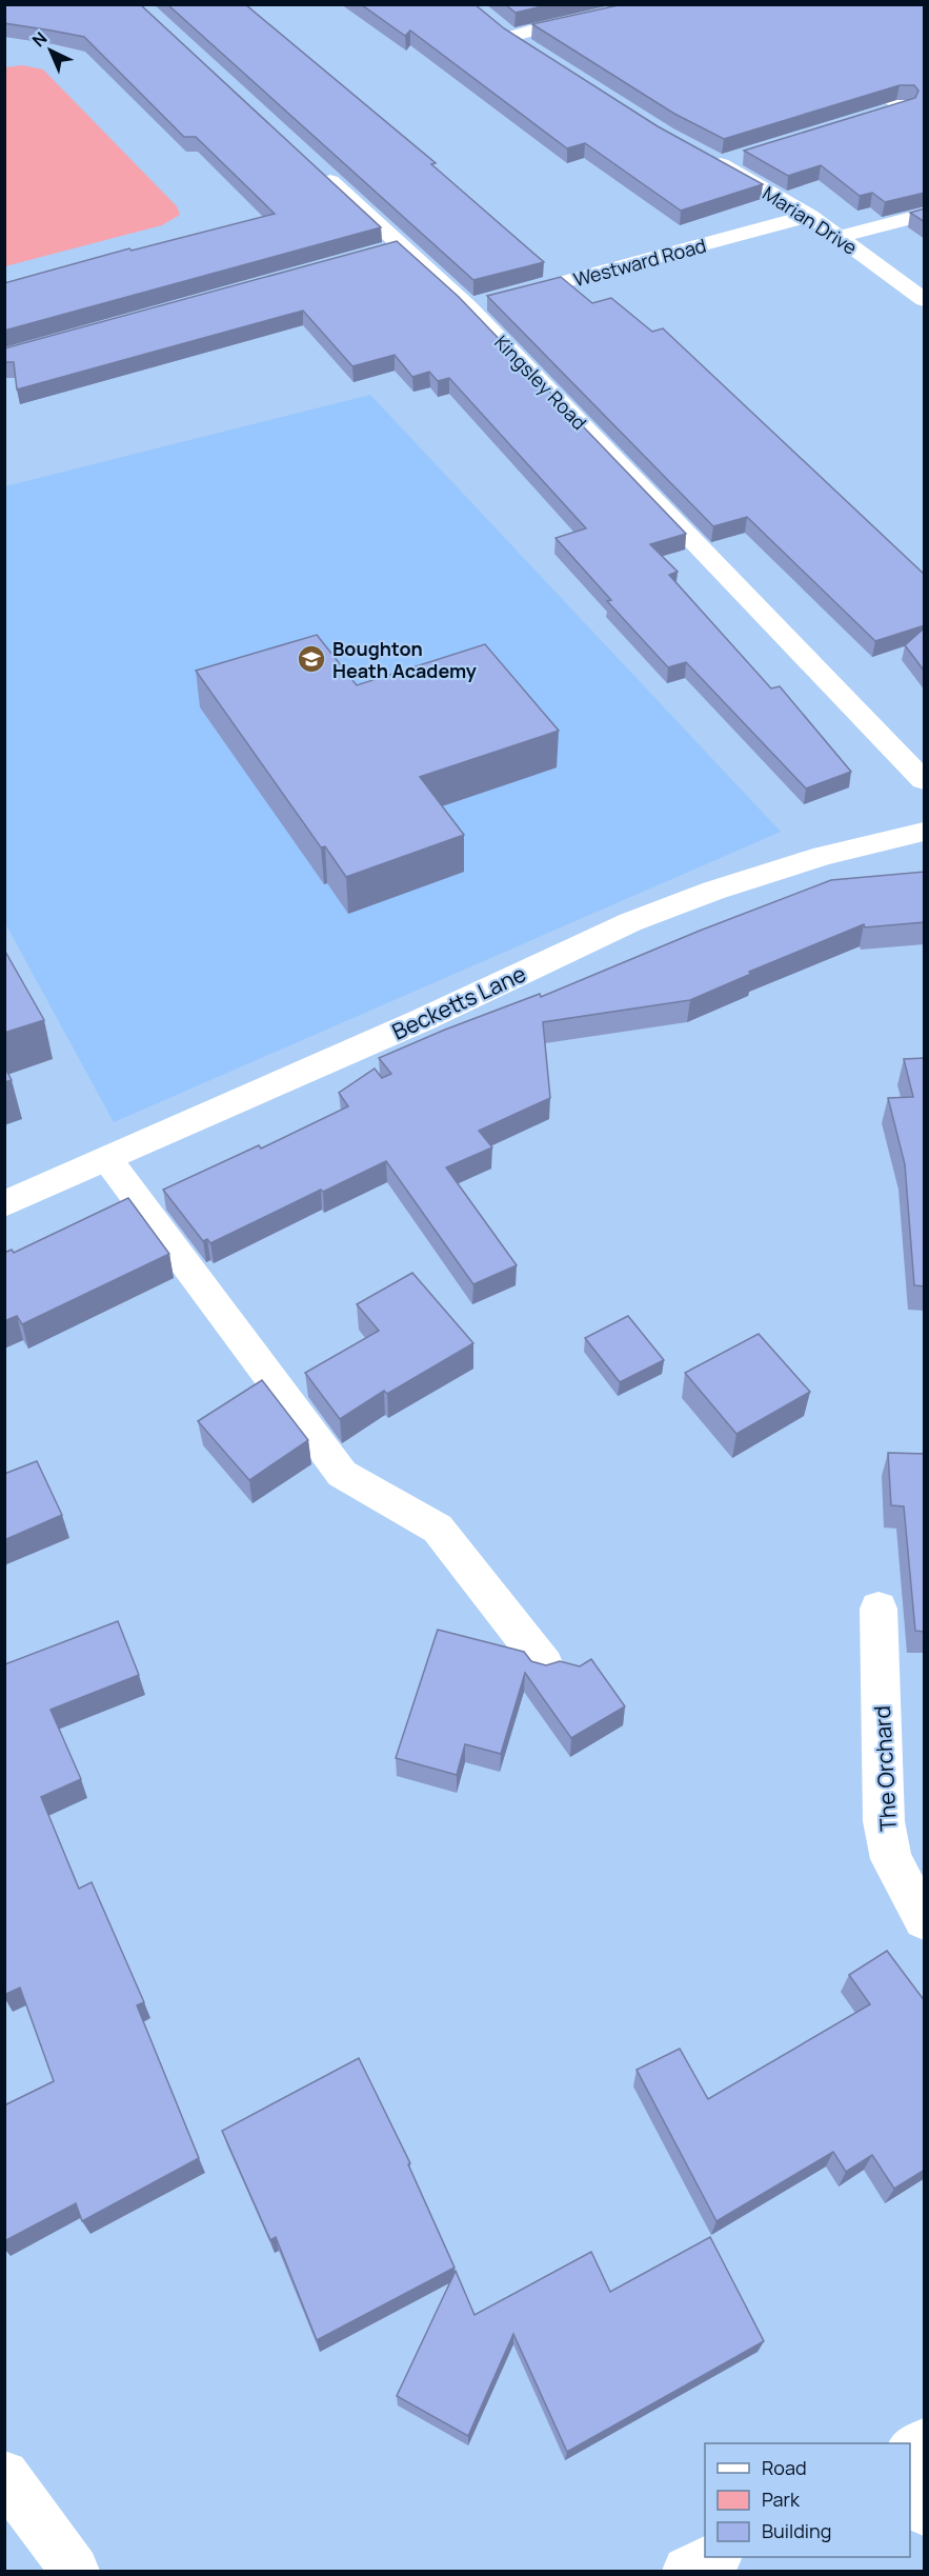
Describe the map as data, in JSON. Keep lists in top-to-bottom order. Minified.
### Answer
{"streets":{"street":["Marian Drive","Westward Road","Kingsley Road","Becketts Lane","The Orchard"]},"crossings":[["Marian Drive","Westward Road"],["Westward Road","Kingsley Road"]],"places":{"school or university":["Boughton Heath Academy"]},"legend":["Road","Park","Building"],"north":"top left"}
